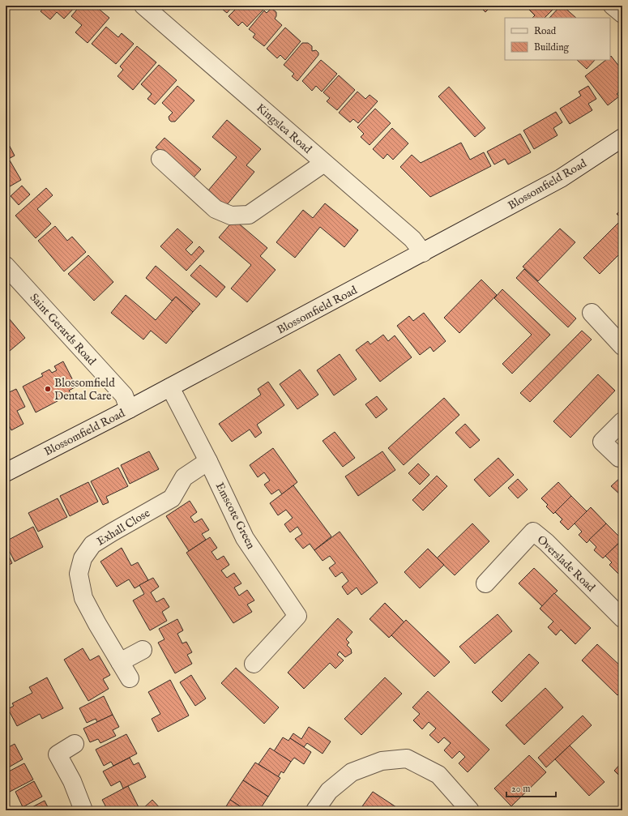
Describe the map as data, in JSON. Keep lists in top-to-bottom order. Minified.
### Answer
{"streets":{"street":["Kingslea Road","Blossomfield Road","Saint Gerards Road","Emscote Green","Exhall Close","Overslade Road"]},"crossings":[["Kingslea Road","Blossomfield Road"],["Blossomfield Road","Saint Gerards Road"],["Blossomfield Road","Emscote Green"],["Emscote Green","Exhall Close"]],"places":["Blossomfield Dental Care"],"legend":["Road","Building"],"scale_bar":"20 m"}
